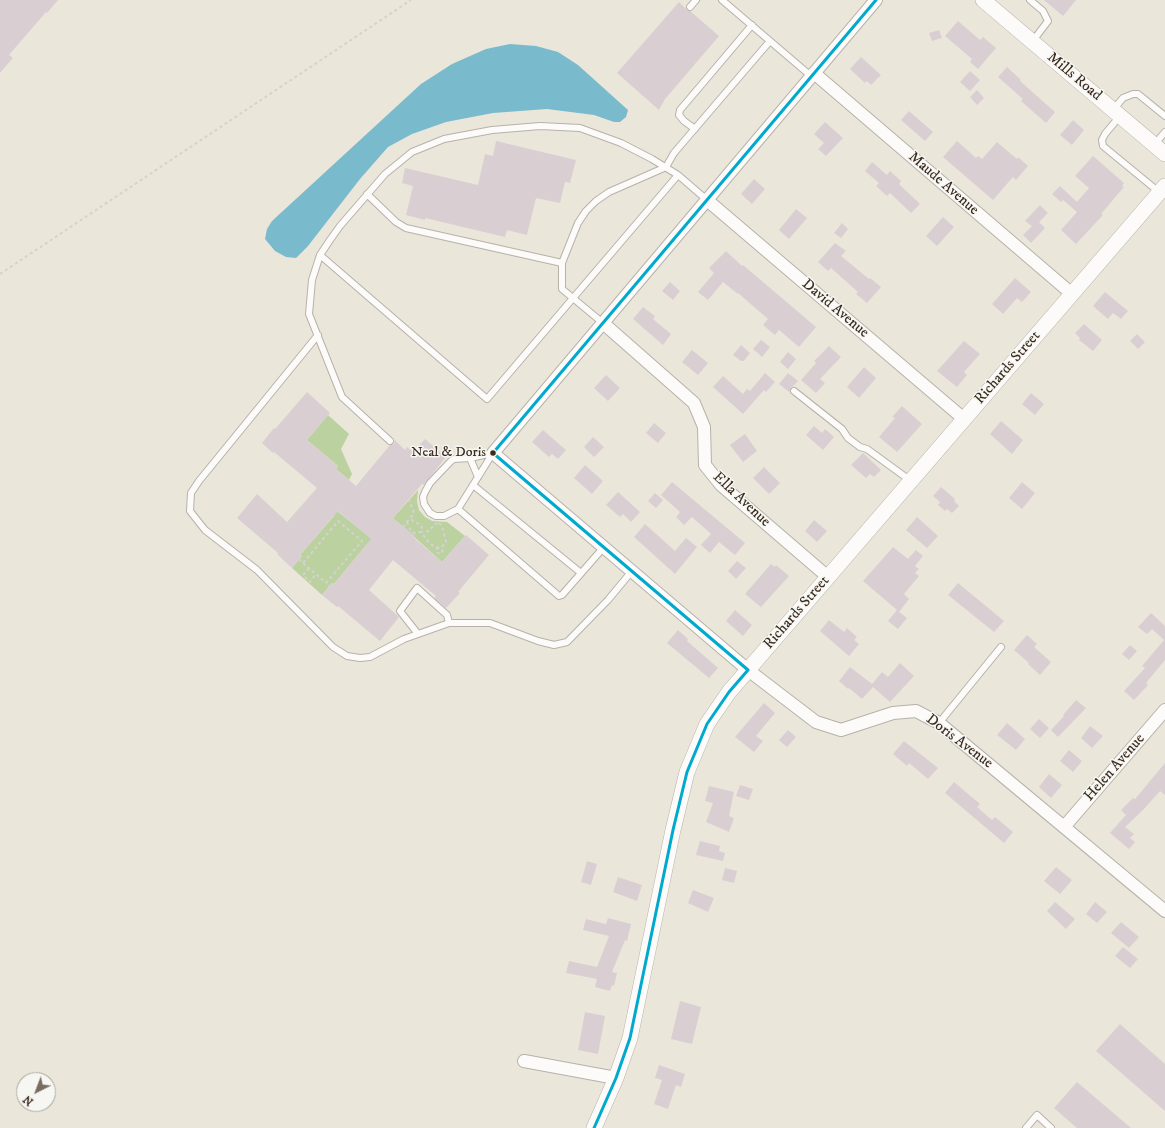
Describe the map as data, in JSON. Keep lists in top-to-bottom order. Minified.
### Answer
{"streets":{"street":["Mills Road","Maude Avenue","David Avenue","Richards Street","Ella Avenue","Doris Avenue","Helen Avenue"]},"crossings":[["Maude Avenue","Richards Street"],["David Avenue","Richards Street"],["Richards Street","Ella Avenue"],["Richards Street","Doris Avenue"],["Doris Avenue","Helen Avenue"]],"places":["Neal & Doris"],"north":"bottom left"}
